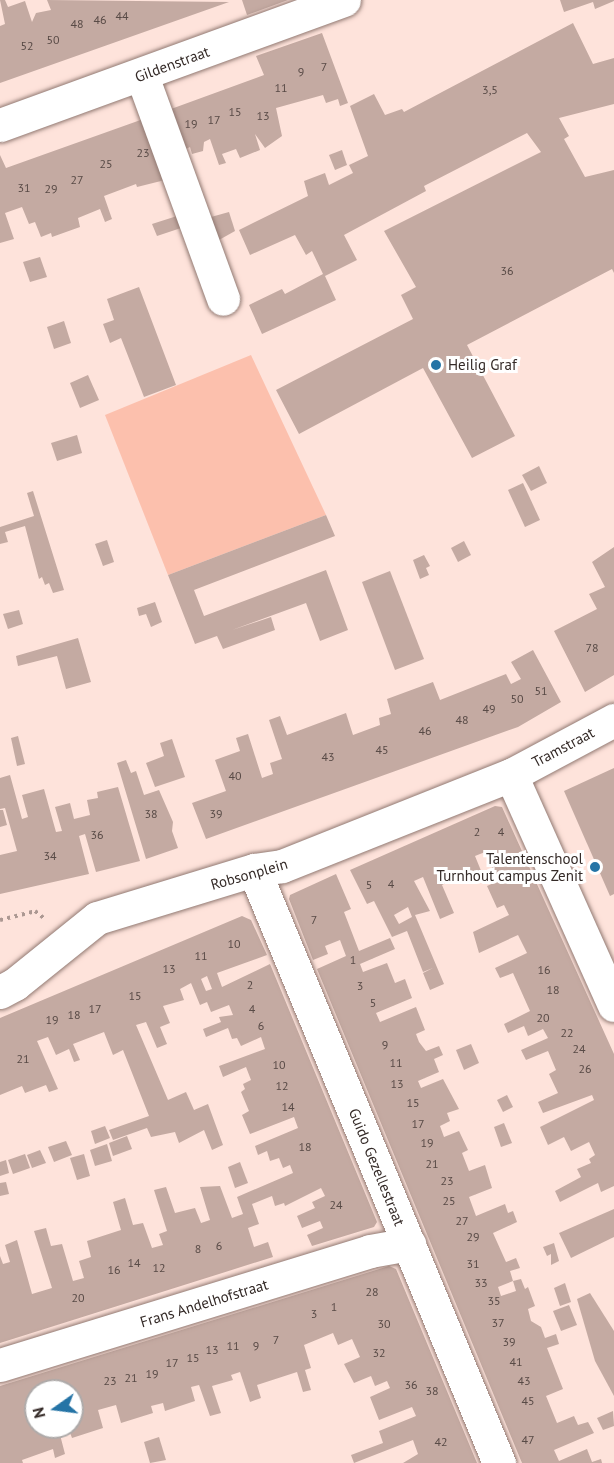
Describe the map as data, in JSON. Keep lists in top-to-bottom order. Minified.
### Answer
{"streets":{"street":["Gildenstraat","Tramstraat","Robsonplein","Guido Gezellestraat","Frans Andelhofstraat"]},"crossings":[["Tramstraat","Robsonplein"],["Robsonplein","Guido Gezellestraat"],["Guido Gezellestraat","Frans Andelhofstraat"]],"places":["Heilig Graf","Talentenschool Turnhout campus Zenit"],"house_numbers":["44","46","48","50","52","7","9","11","3,5","15","13","17","19","23","25","27","31","29","36","78","51","50","49","48","46","45","43","40","38","39","2","4","36","34","4","5","7","10","11","1","13","16","2","3","18","15","5","17","4","18","20","19","6","22","9","24","21","11","10","26","13","12","15","14","17","19","18","21","23","25","24","27","29","6","8","14","31","12","16","33","28","20","35","1","3","37","30","7","39","11","9","13","32","15","41","17","19","21","23","43","36","38","45","47","42"],"north":"left"}
